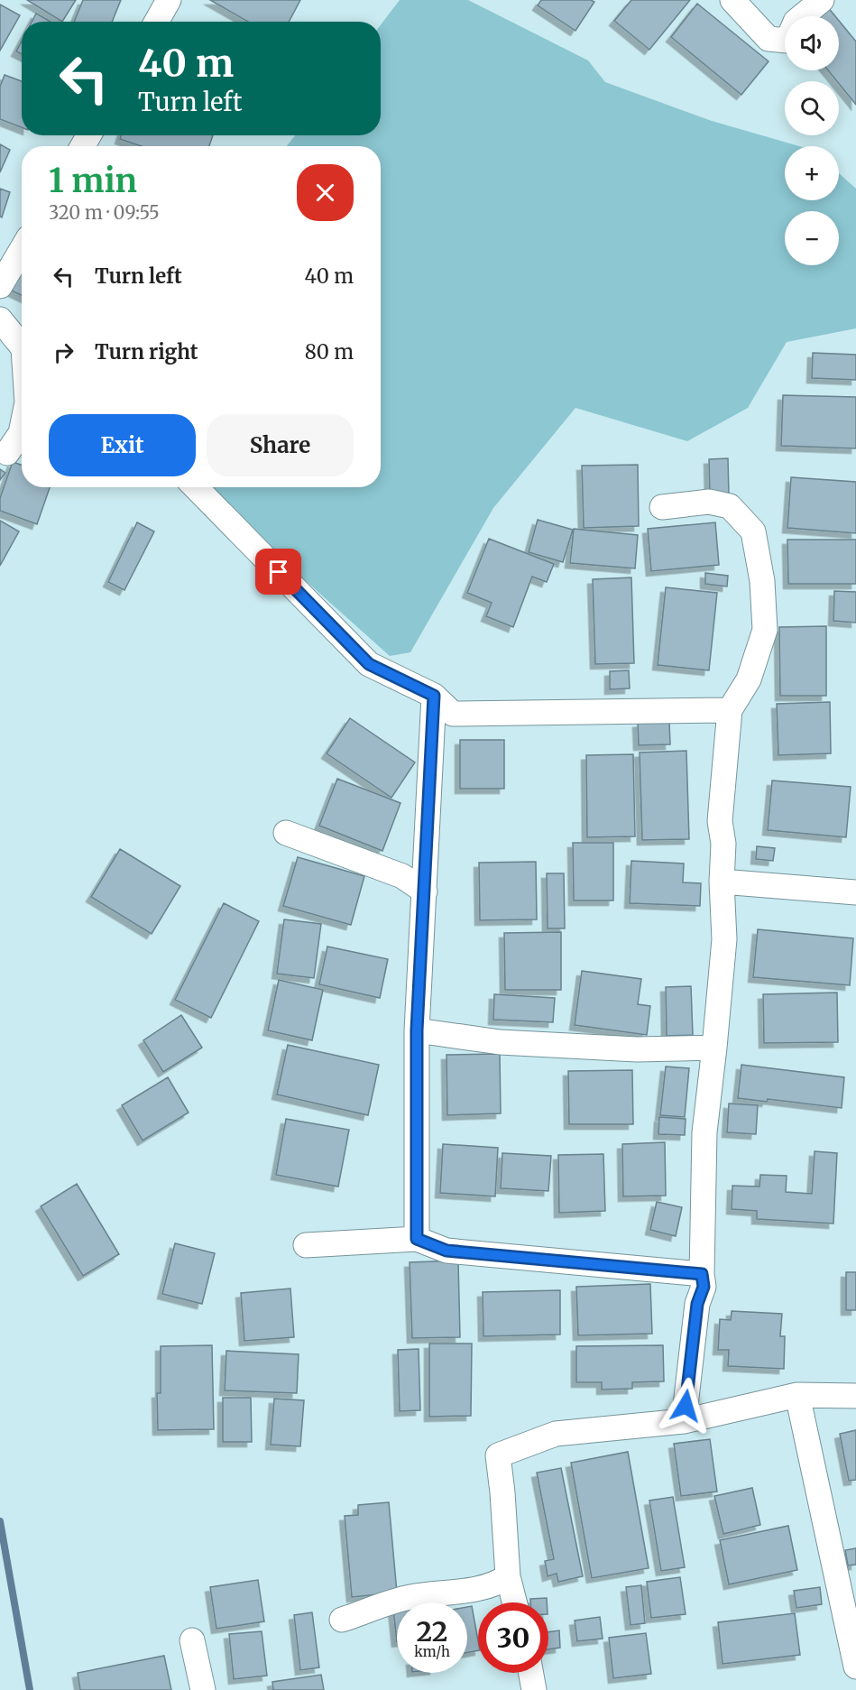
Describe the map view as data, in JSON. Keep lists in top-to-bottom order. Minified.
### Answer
{"page":{"map_buttons":["+","−"],"turn":["40 m","Turn left"],"heading":["1 min","320 m · 09:55"],"list":[{"name":"Turn left","value":"40 m"},{"name":"Turn right","value":"80 m"}],"buttons":["Exit","Share"],"speed":"22 km/h","limit":"30"}}
